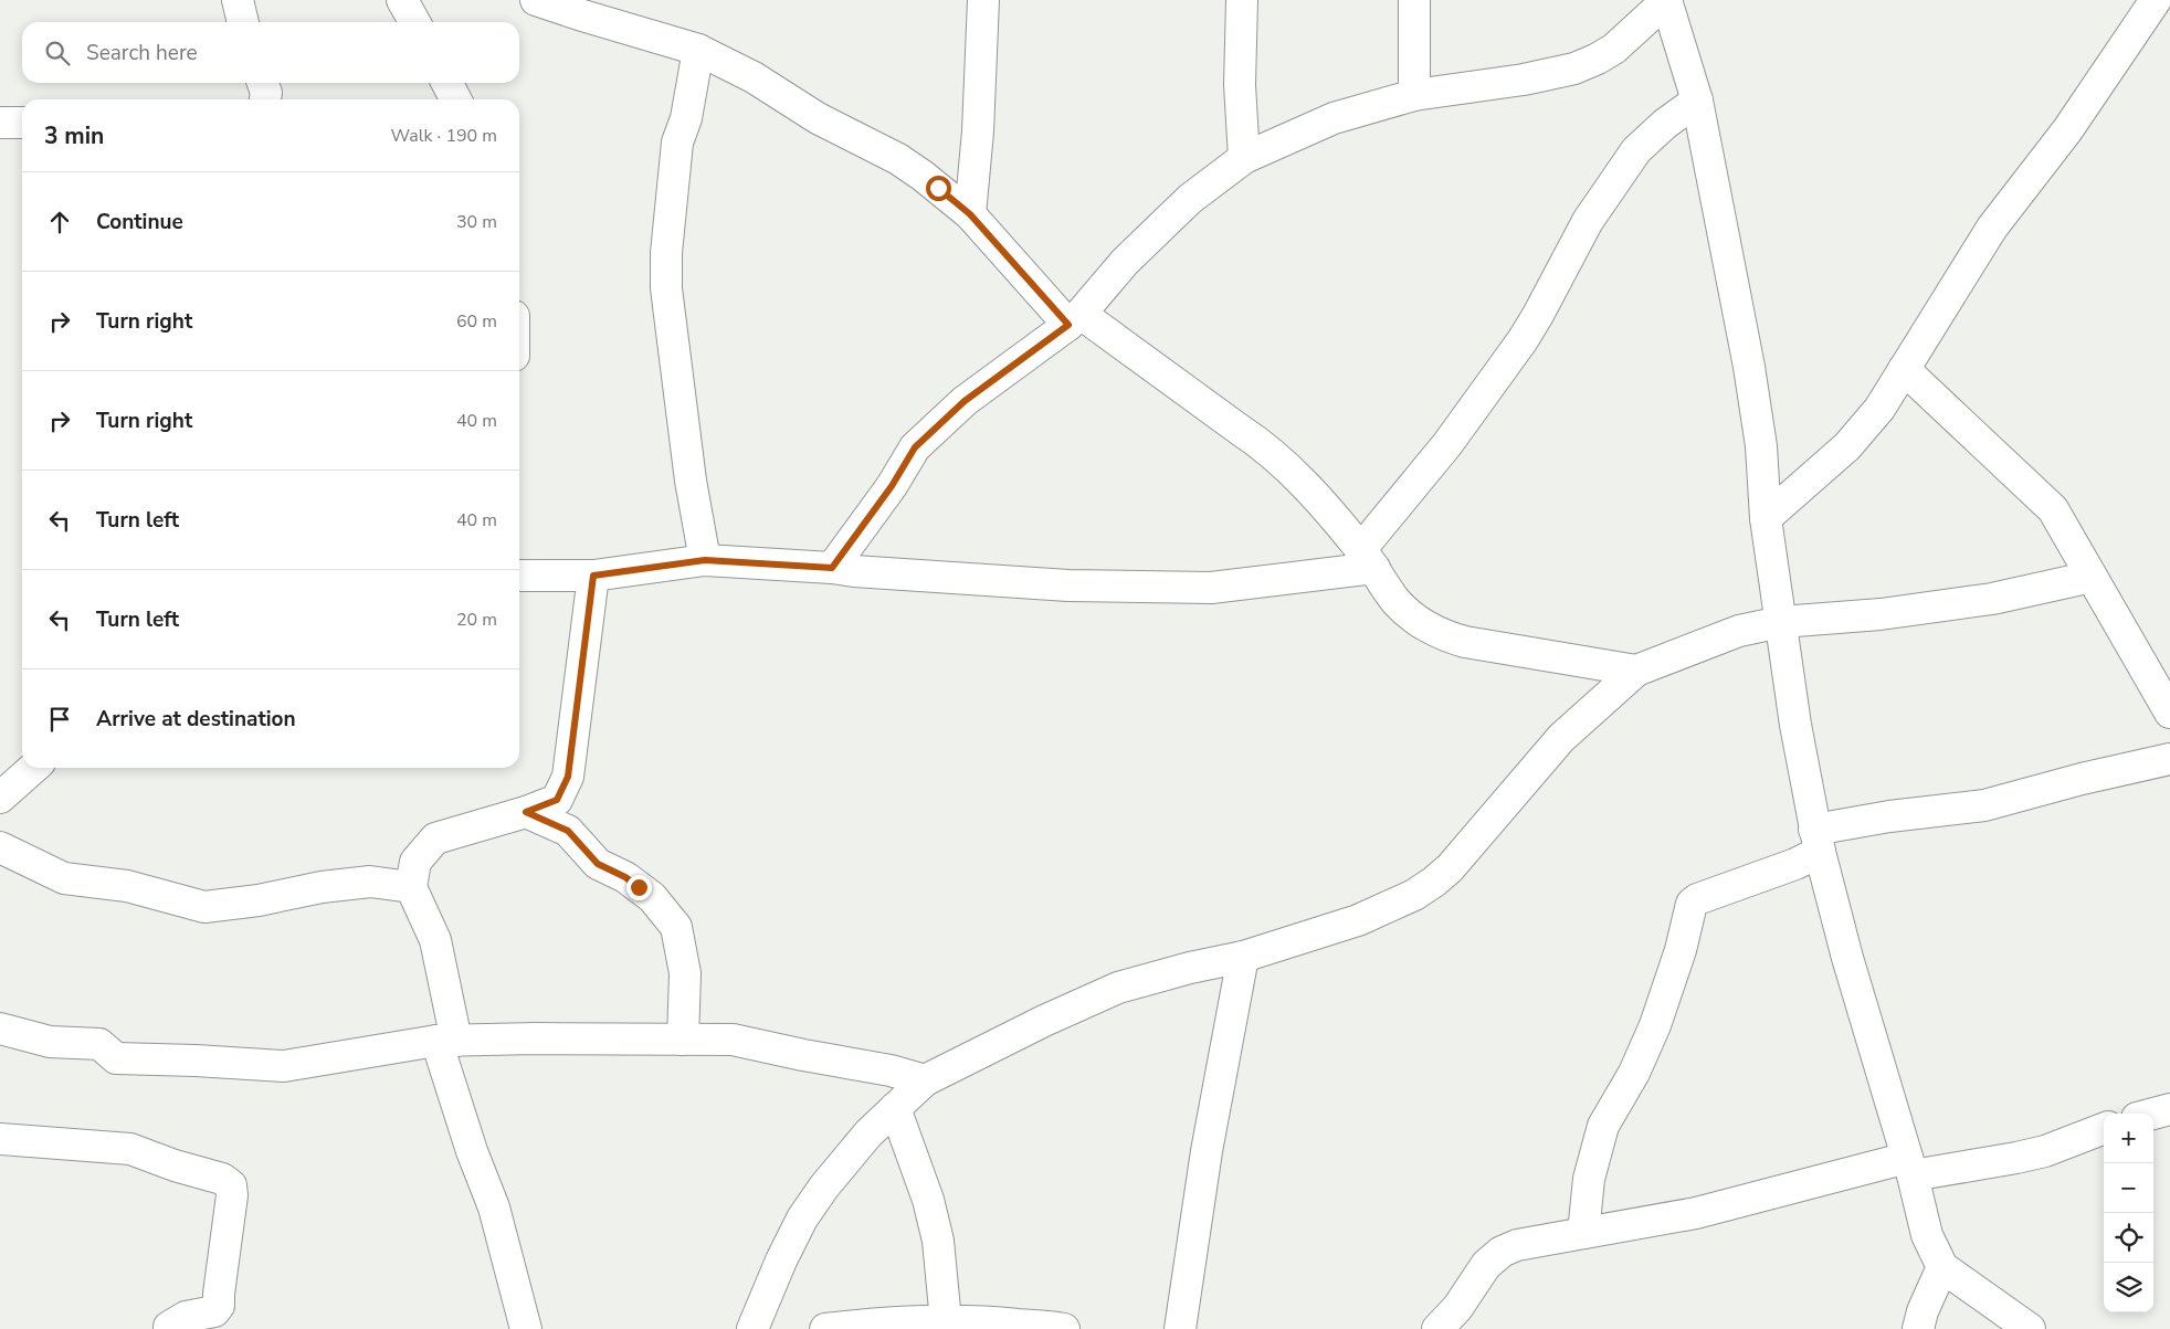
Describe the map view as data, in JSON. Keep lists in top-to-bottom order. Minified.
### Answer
{"page":{"search":"Search here","heading":["3 min","Walk · 190 m"],"list":[["Continue","30 m"],["Turn right","60 m"],["Turn right","40 m"],["Turn left","40 m"],["Turn left","20 m"],"Arrive at destination"],"map_buttons":["+","−"]}}
